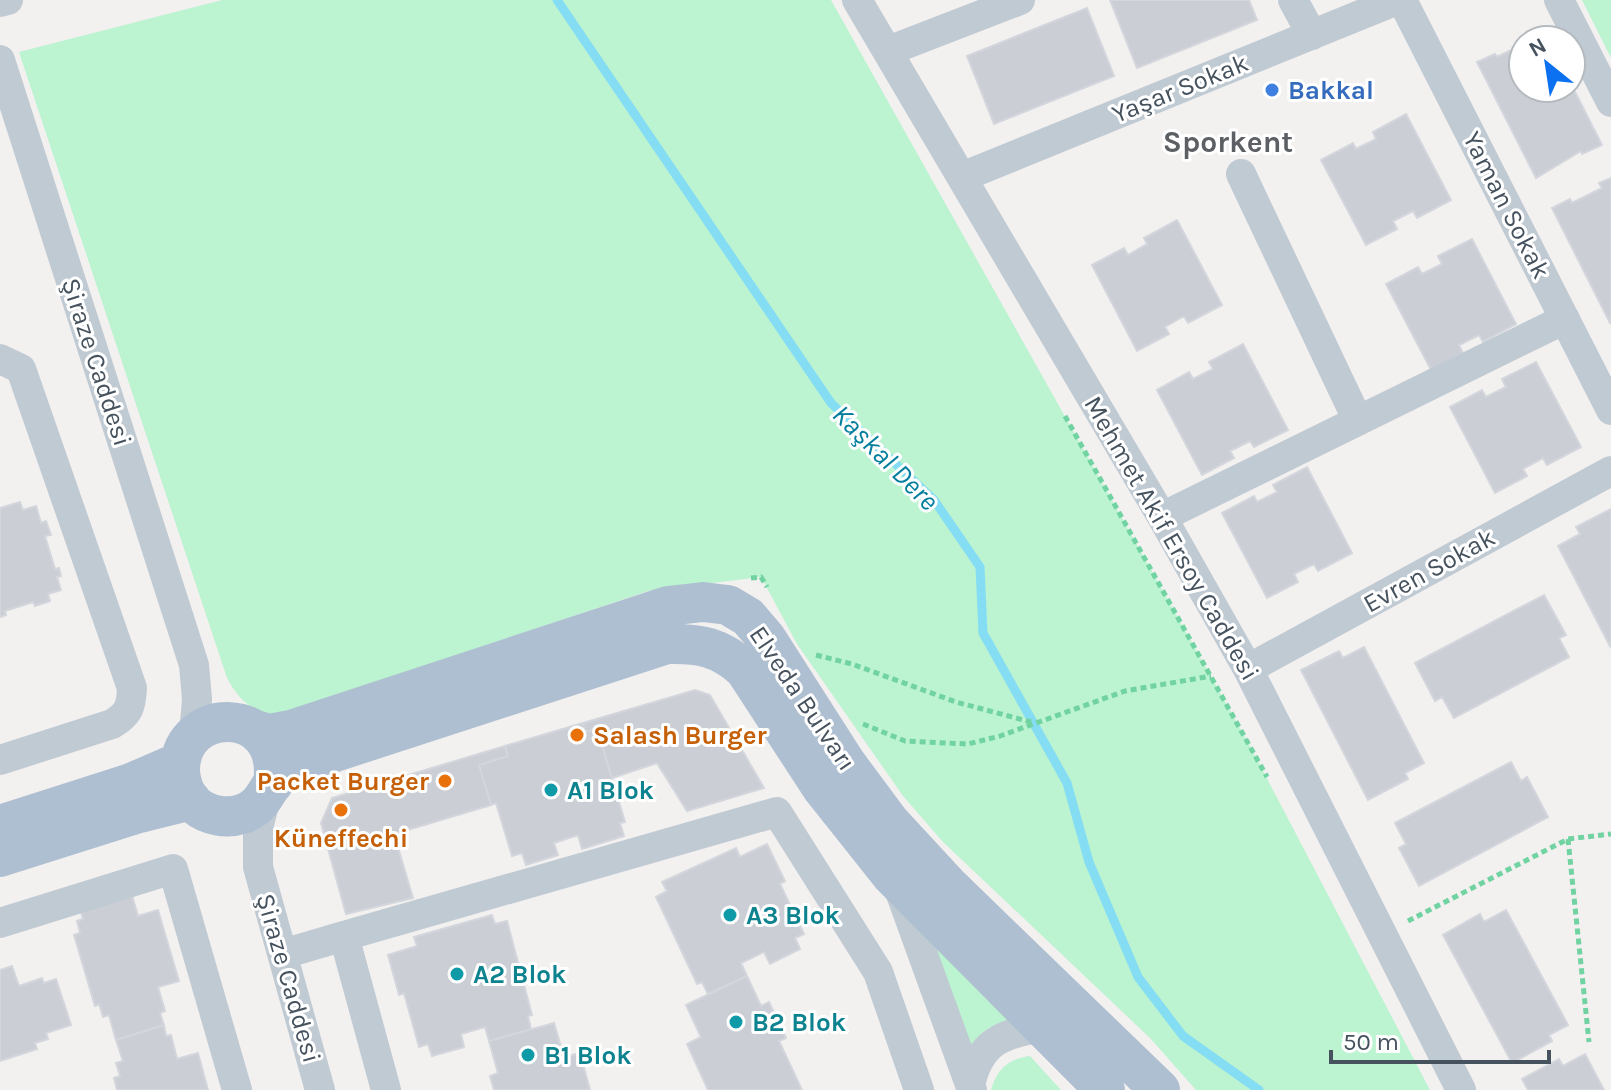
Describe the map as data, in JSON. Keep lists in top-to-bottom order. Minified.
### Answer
{"streets":{"main road":["Elveda Bulvarı"],"street":["Yaşar Sokak","Yaman Sokak","Şiraze Caddesi","Mehmet Akif Ersoy Caddesi","Evren Sokak"]},"crossings":[["Yaşar Sokak","Yaman Sokak"],["Yaşar Sokak","Mehmet Akif Ersoy Caddesi"],["Şiraze Caddesi","Elveda Bulvarı"],["Mehmet Akif Ersoy Caddesi","Evren Sokak"]],"districts":["Sporkent"],"water":["Kaşkal Dere"],"places":["Bakkal","Salash Burger","Packet Burger","A1 Blok","Küneffechi","A3 Blok","A2 Blok","B2 Blok","B1 Blok"],"scale_bar":"50 m","north":"top left"}
